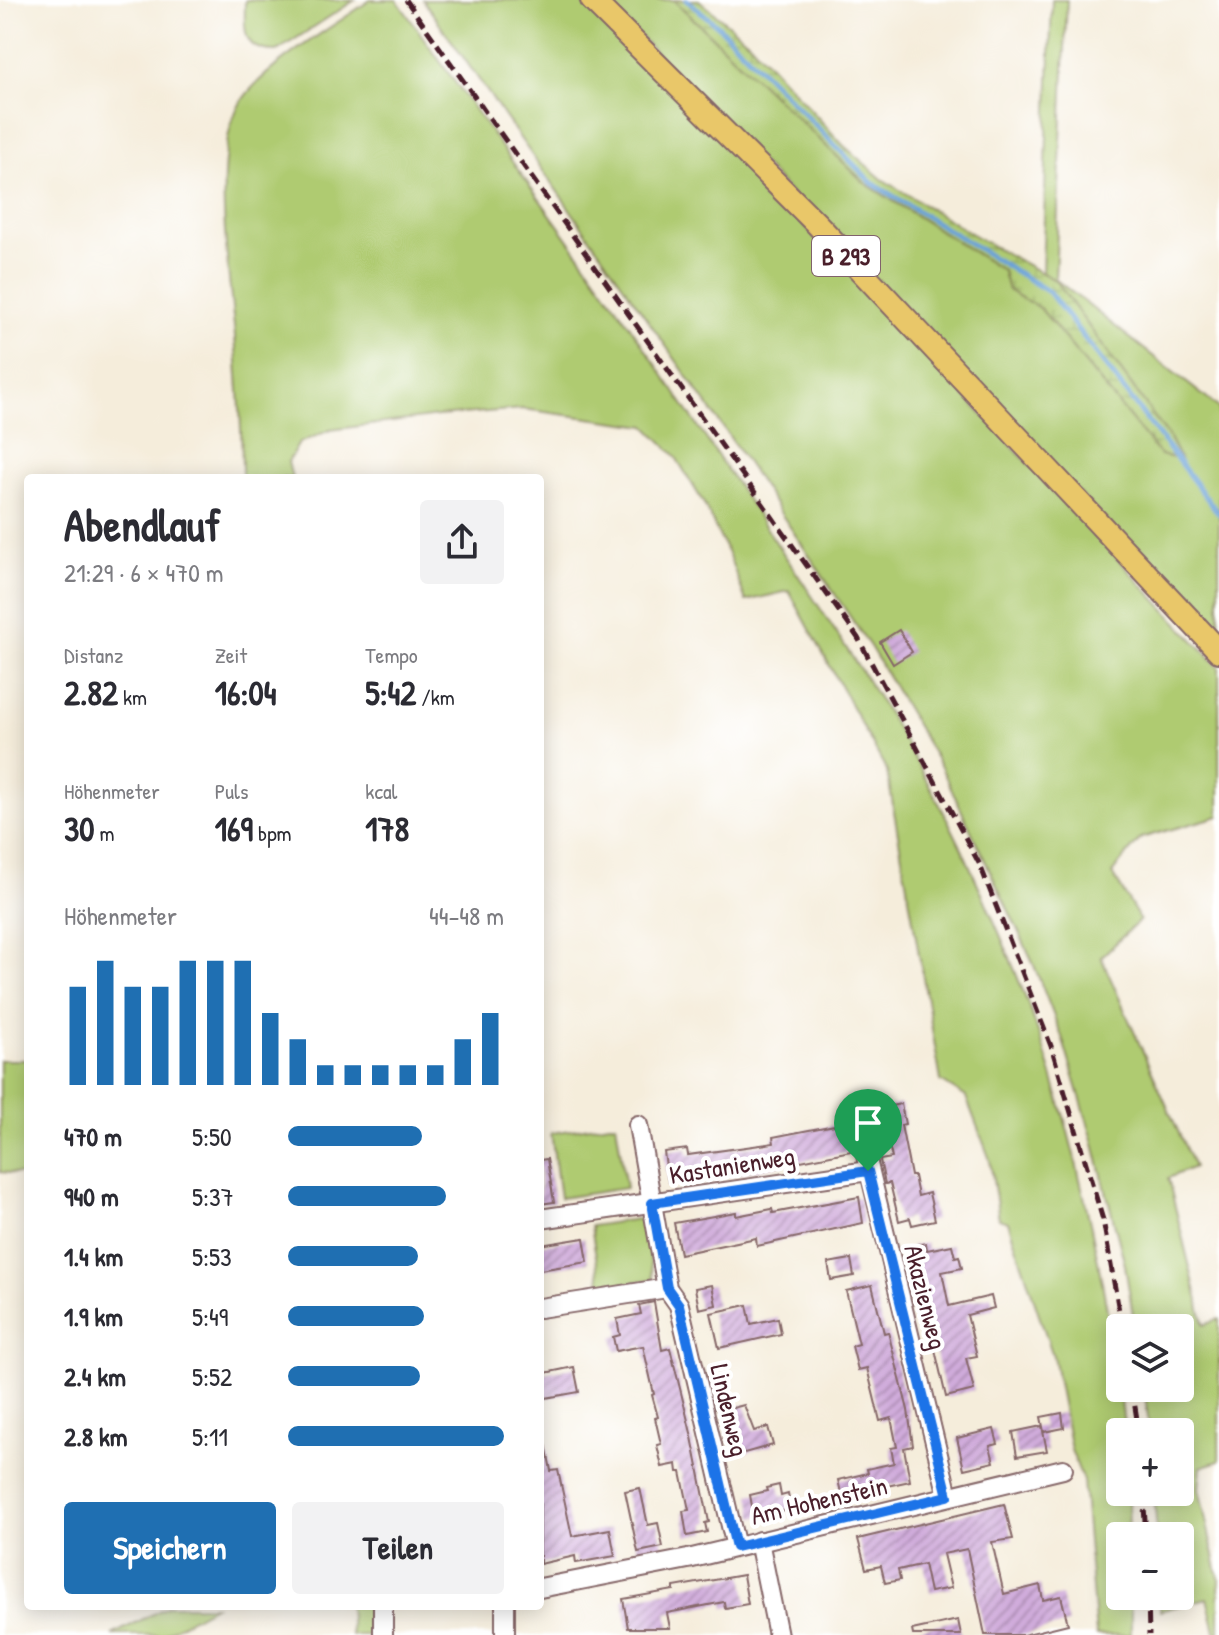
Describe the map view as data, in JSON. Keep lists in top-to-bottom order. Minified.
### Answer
{"streets":{"main road":["B 293"],"street":["Kastanienweg","Akazienweg","Lindenweg","Am Hohenstein"]},"crossings":[["Kastanienweg","Akazienweg"],["Kastanienweg","Lindenweg"],["Akazienweg","Am Hohenstein"],["Lindenweg","Am Hohenstein"]],"page":{"heading":["Abendlauf","21:29 · 6 × 470 m"],"stats":[["Distanz","2.82 km"],["Zeit","16:04"],["Tempo","5:42 /km"],["Höhenmeter","30 m"],["Puls","169 bpm"],["kcal","178"]],"chart":["Höhenmeter","44–48 m"],"list":[{"name":"470 m","note":"5:50"},{"name":"940 m","note":"5:37"},{"name":"1.4 km","note":"5:53"},{"name":"1.9 km","note":"5:49"},{"name":"2.4 km","note":"5:52"},{"name":"2.8 km","note":"5:11"}],"map_buttons":["+","−"],"buttons":["Speichern","Teilen"]}}
